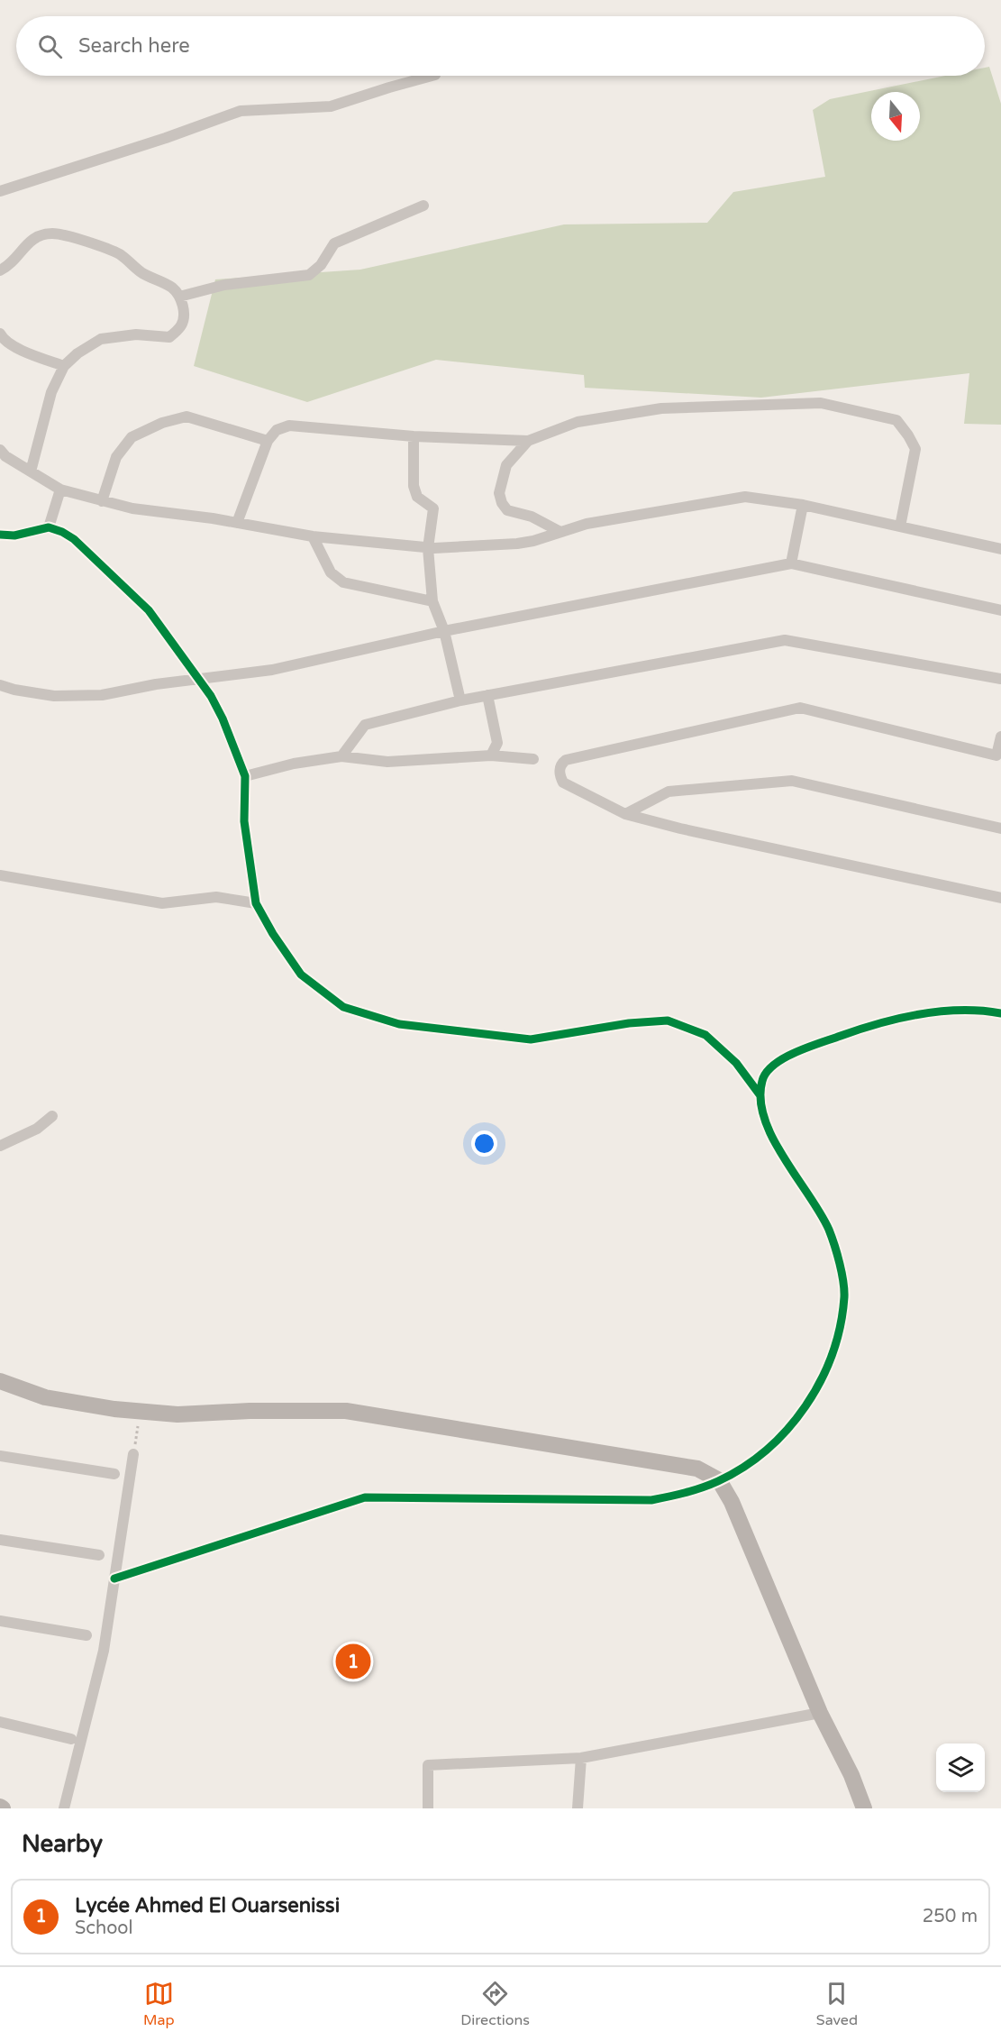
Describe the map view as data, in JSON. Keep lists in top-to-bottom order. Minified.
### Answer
{"north":"bottom","page":{"search":"Search here","pins":"1","heading":"Nearby","list":[{"mark":"1","name":"Lycée Ahmed El Ouarsenissi","note":"School","value":"250 m"}],"nav":["Map","Directions","Saved"]}}
